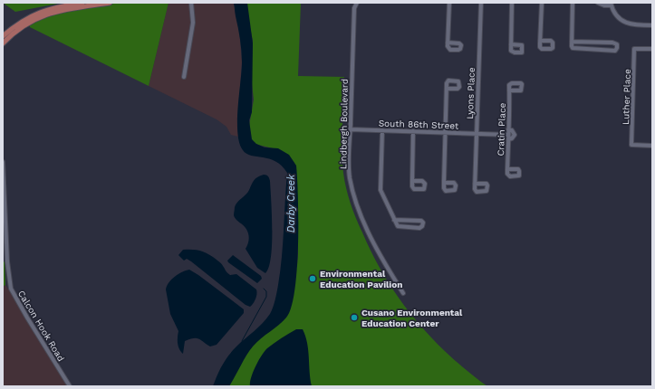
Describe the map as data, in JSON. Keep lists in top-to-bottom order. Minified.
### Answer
{"streets":{"street":["Lyons Place","Luther Place","Lindbergh Boulevard","South 86th Street","Cratin Place","Calcon Hook Road"]},"crossings":[["Lyons Place","South 86th Street"],["Lindbergh Boulevard","South 86th Street"],["South 86th Street","Cratin Place"]],"water":["Darby Creek"],"places":["Environmental Education Pavilion","Cusano Environmental Education Center"]}
